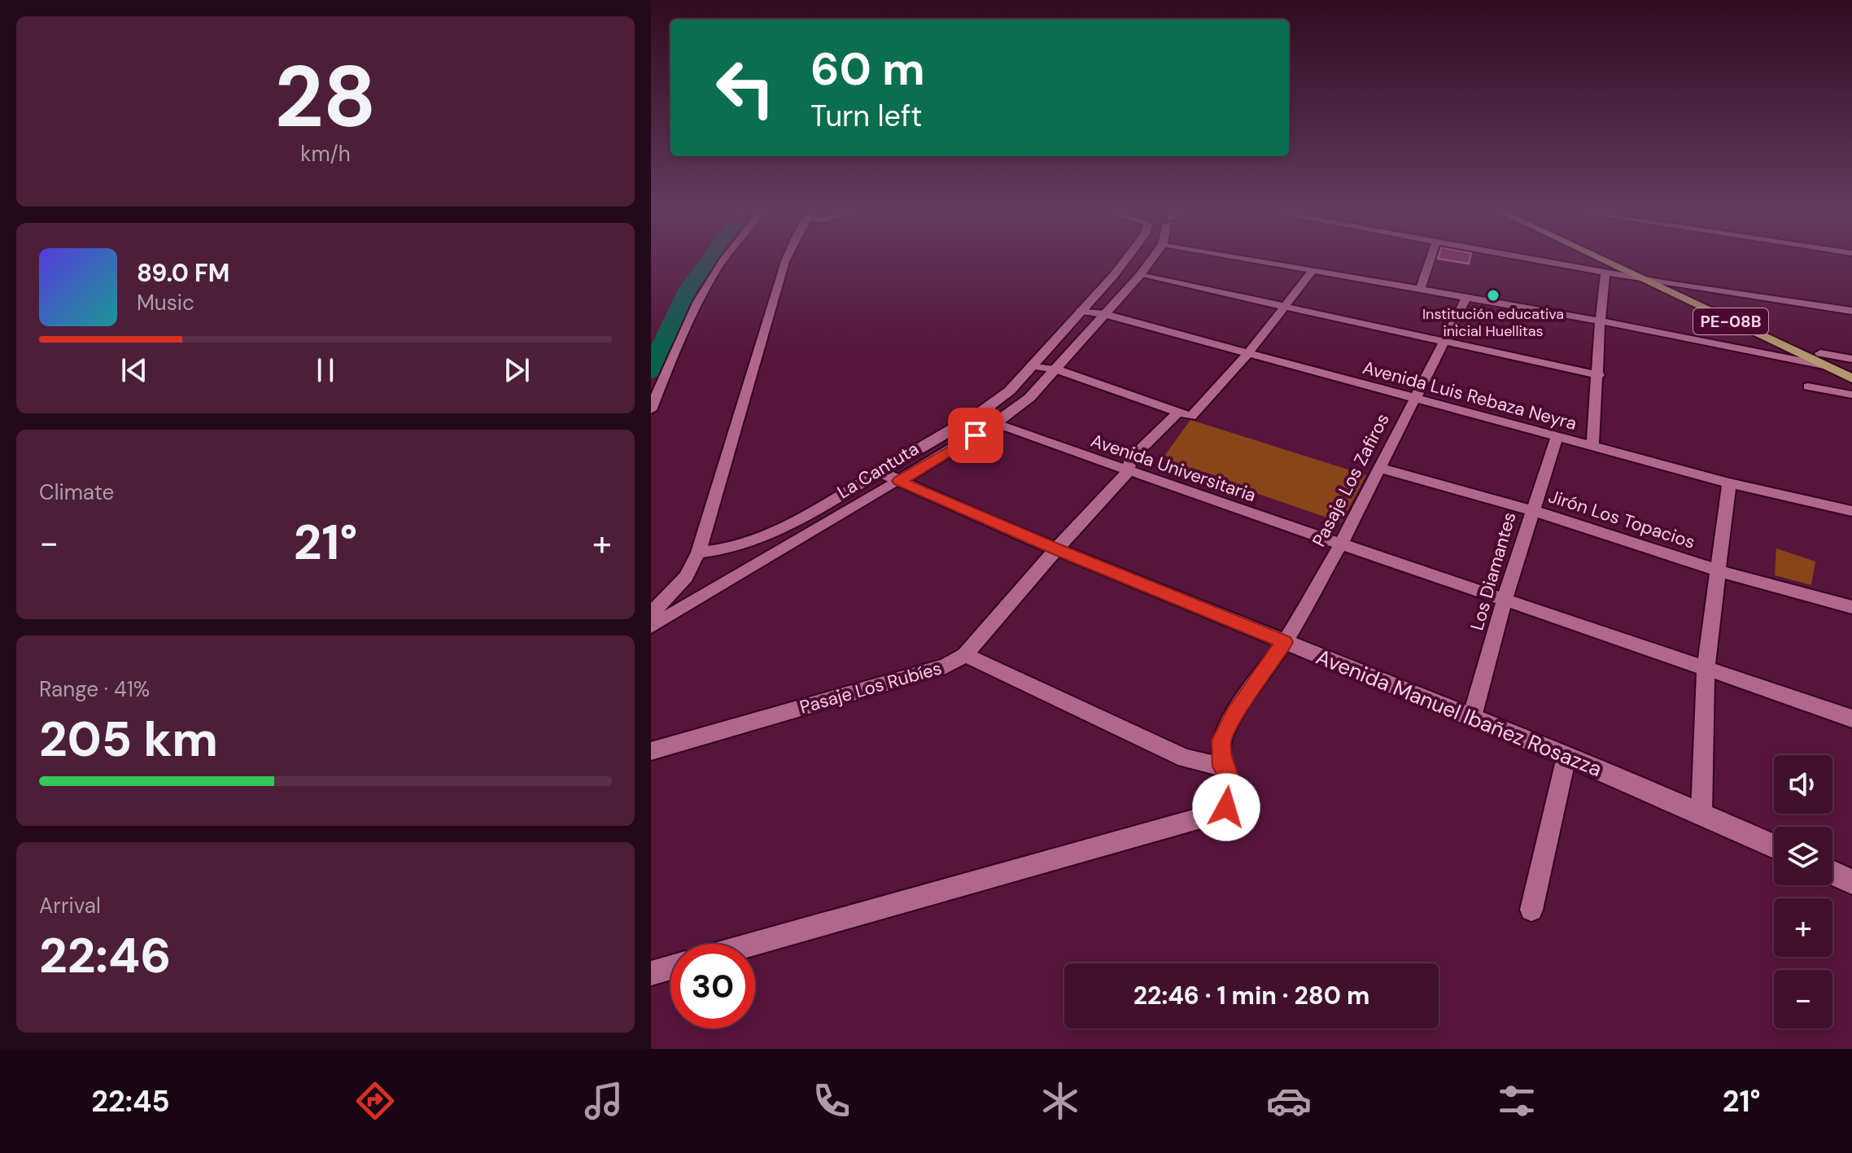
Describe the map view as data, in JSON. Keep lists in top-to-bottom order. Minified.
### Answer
{"streets":{"main road":["PE-08B"],"street":["Avenida Luis Rebaza Neyra","Avenida Universitaria","La Cantuta","Pasaje Los Zafiros","Jirón Los Topacios","Los Diamantes","Pasaje Los Rubíes","Avenida Manuel Ibañez Rosazza"]},"crossings":[["Avenida Luis Rebaza Neyra","La Cantuta"],["Avenida Luis Rebaza Neyra","Pasaje Los Zafiros"],["Avenida Luis Rebaza Neyra","Los Diamantes"],["Avenida Luis Rebaza Neyra","Pasaje Los Rubíes"],["Avenida Universitaria","La Cantuta"],["Avenida Universitaria","Pasaje Los Zafiros"],["Avenida Universitaria","Los Diamantes"],["Avenida Universitaria","Pasaje Los Rubíes"],["La Cantuta","Avenida Manuel Ibañez Rosazza"],["Pasaje Los Zafiros","Jirón Los Topacios"],["Pasaje Los Zafiros","Avenida Manuel Ibañez Rosazza"],["Jirón Los Topacios","Los Diamantes"],["Los Diamantes","Avenida Manuel Ibañez Rosazza"],["Pasaje Los Rubíes","Avenida Manuel Ibañez Rosazza"]],"places":["Institución educativa inicial Huellitas"],"page":{"tile":[["28","km/h"],"Climate",["Range · 41%","205 km"],["Arrival","22:46"]],"turn":["60 m","Turn left"],"song":["89.0 FM","Music"],"heat":["−","21°","+"],"map_buttons":["+","−"],"limit":"30","trip":"22:46 · 1 min · 280 m","tabs":["22:45","21°"]}}
